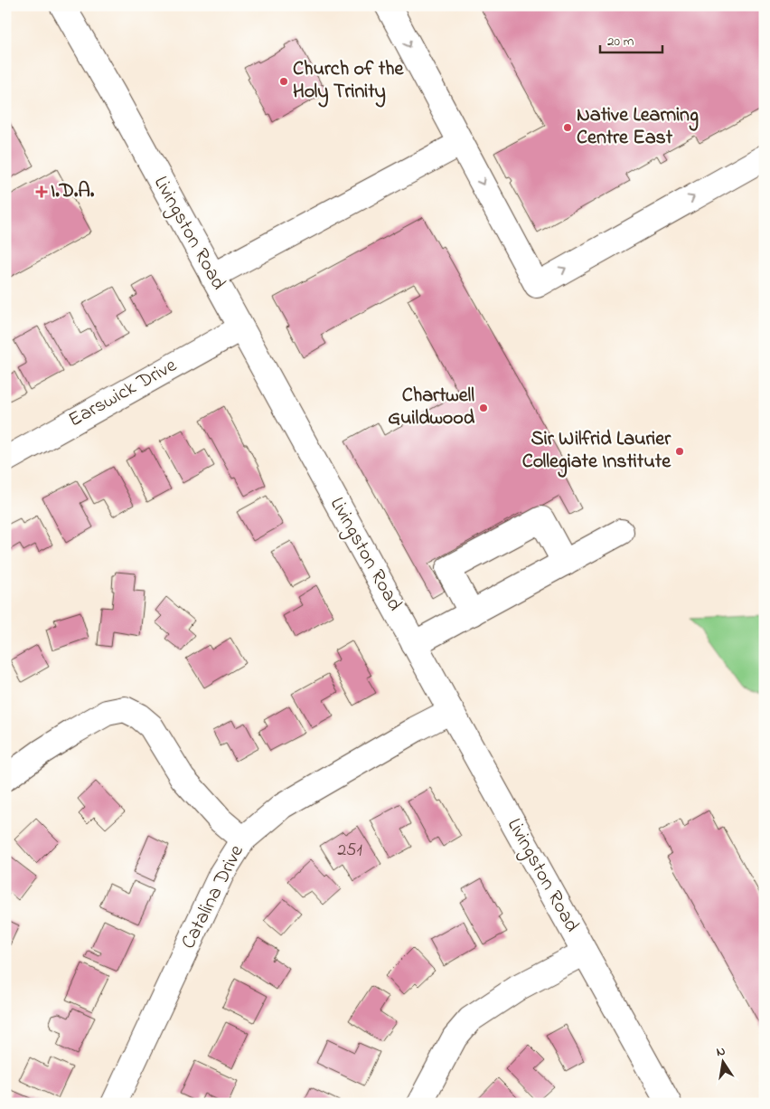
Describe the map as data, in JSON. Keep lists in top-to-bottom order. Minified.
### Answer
{"streets":{"street":["Livingston Road","Earswick Drive","Catalina Drive"]},"crossings":[["Livingston Road","Earswick Drive"],["Livingston Road","Catalina Drive"]],"places":{"other":["Church of the Holy Trinity","Native Learning Centre East","Chartwell Guildwood","Sir Wilfrid Laurier Collegiate Institute"],"health":["I.D.A."]},"house_numbers":["251"],"scale_bar":"20 m","north":"top"}
